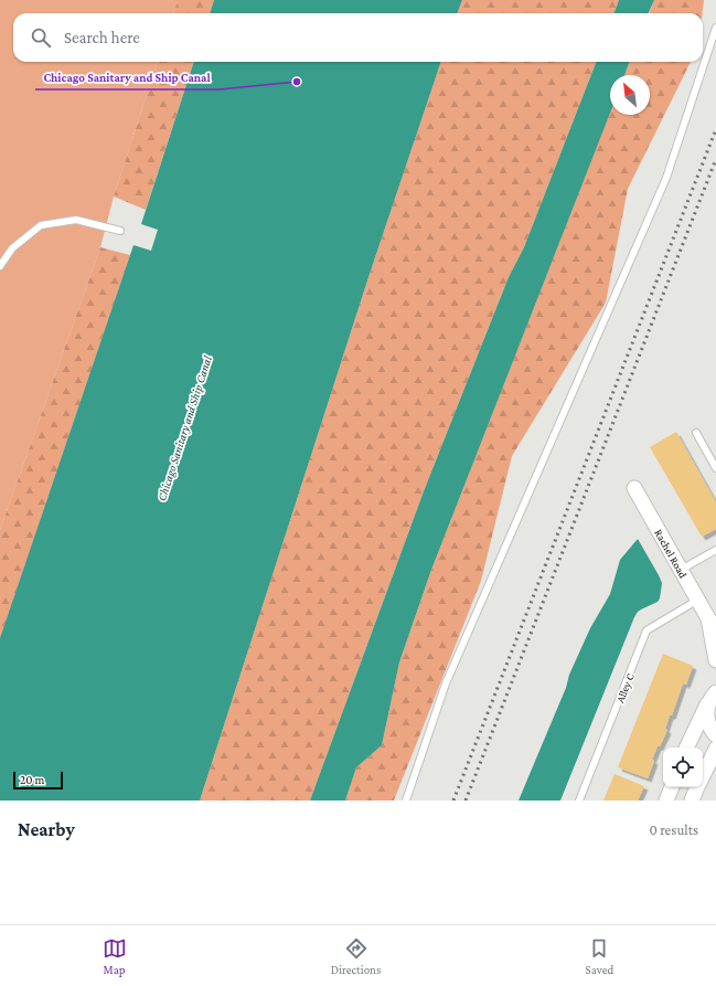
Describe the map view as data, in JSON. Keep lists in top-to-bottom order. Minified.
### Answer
{"streets":{"street":["Rachel Road"],"lane":["Alley C"]},"crossings":[["Rachel Road","Alley C"]],"water":["Chicago Sanitary and Ship Canal"],"places":["Chicago Sanitary and Ship Canal"],"scale_bar":"20 m","north":"top left","page":{"search":"Search here","scale":"20 m","heading":["Nearby","0 results"],"nav":["Map","Directions","Saved"]}}
